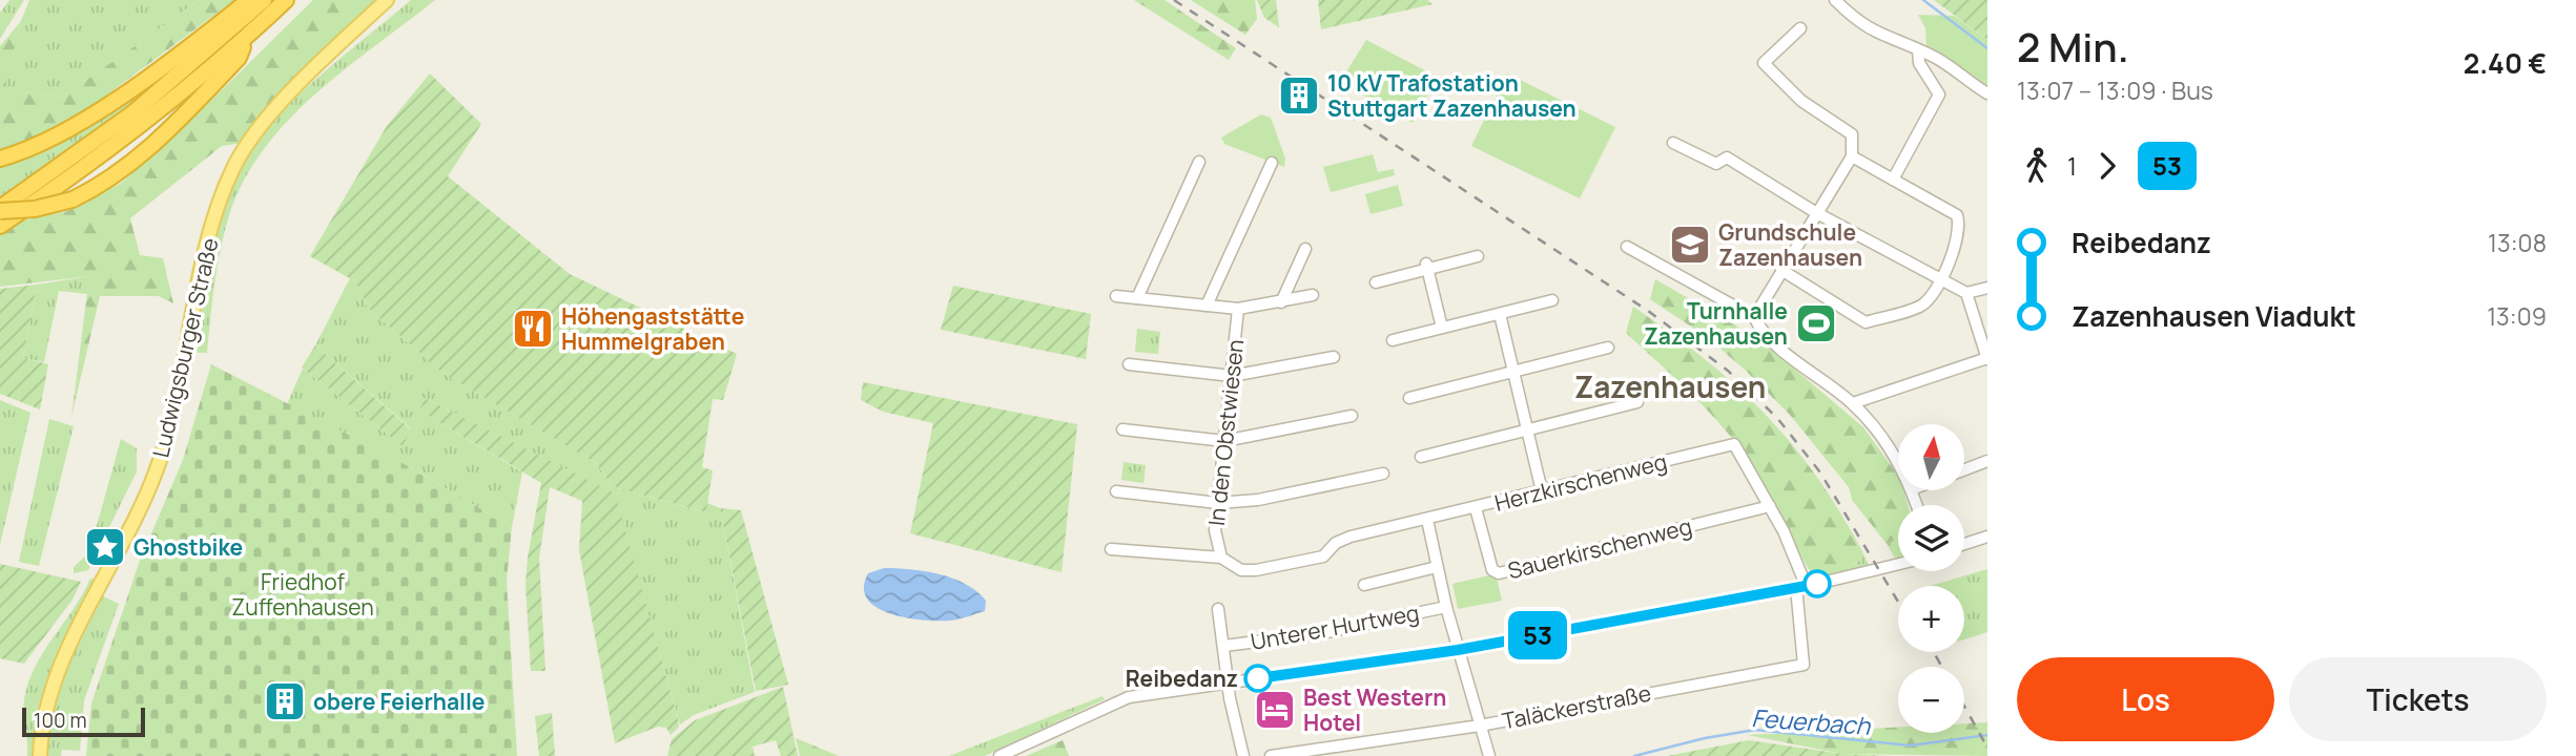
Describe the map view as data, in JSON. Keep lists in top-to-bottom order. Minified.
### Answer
{"streets":{"main road":["Ludwigsburger Straße"],"street":["In den Obstwiesen","Herzkirschenweg","Sauerkirschenweg","Unterer Hurtweg","Taläckerstraße"]},"crossings":[["In den Obstwiesen","Herzkirschenweg"],["Herzkirschenweg","Sauerkirschenweg"]],"districts":["Zazenhausen"],"water":["Feuerbach"],"parks":["Friedhof Zuffenhausen"],"places":{"building":["10 kV Trafostation Stuttgart Zazenhausen","obere Feierhalle"],"school or university":["Grundschule Zazenhausen"],"sports":["Turnhalle Zazenhausen"],"restaurant":["Höhengaststätte Hummelgraben"],"place":["Ghostbike"],"other":["Reibedanz"],"hotel":["Best Western Hotel"]},"lines":["bus line 53"],"scale_bar":"100 m","north":"top","page":{"on_map":"53","heading":["2 Min.","13:07 – 13:09 · Bus","2.40 €"],"legs":["1","53"],"list":[{"name":"Reibedanz","value":"13:08"},{"name":"Zazenhausen Viadukt","value":"13:09"}],"map_buttons":["+","−"],"buttons":["Los","Tickets"],"scale":"100 m"}}
